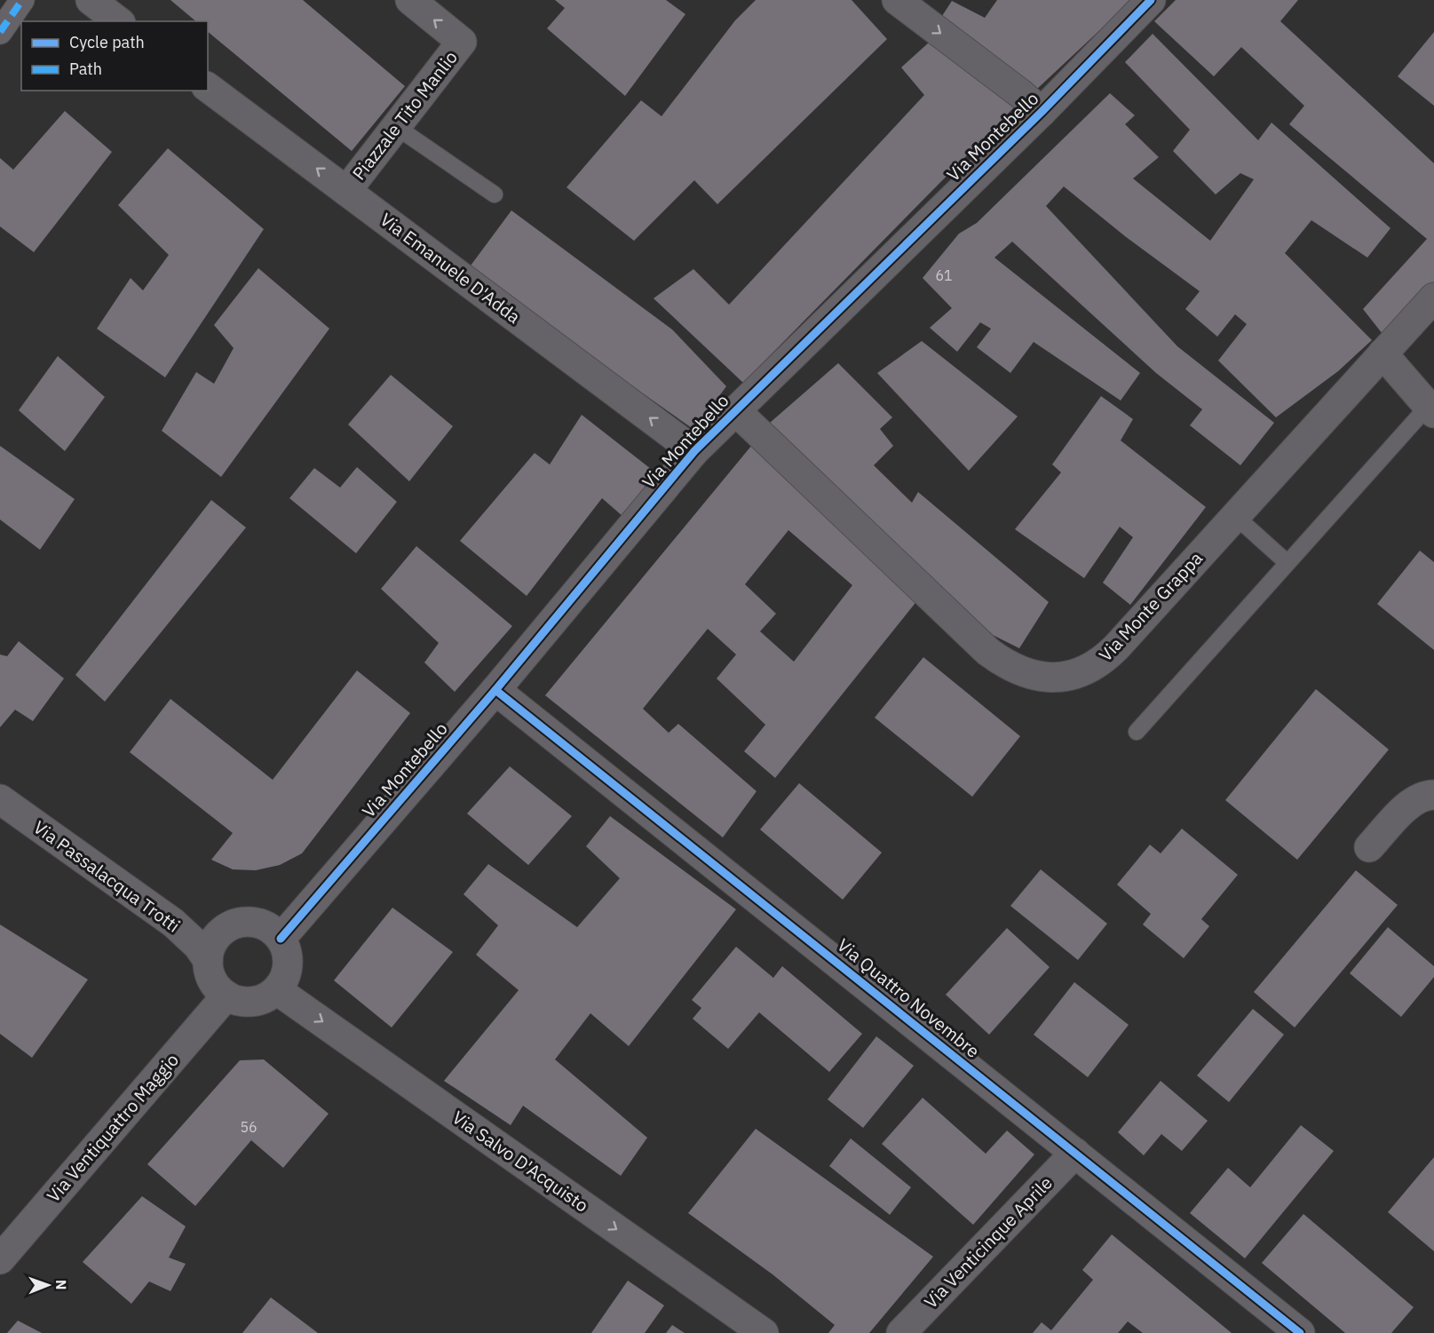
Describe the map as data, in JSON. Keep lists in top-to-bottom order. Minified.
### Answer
{"streets":{"street":["Piazzale Tito Manlio","Via Montebello","Via Emanuele D'Adda","Via Monte Grappa","Via Passalacqua Trotti","Via Quattro Novembre","Via Ventiquattro Maggio","Via Salvo D'Acquisto","Via Venticinque Aprile"]},"crossings":[["Piazzale Tito Manlio","Via Emanuele D'Adda"],["Via Montebello","Via Emanuele D'Adda"],["Via Montebello","Via Monte Grappa"],["Via Montebello","Via Passalacqua Trotti"],["Via Montebello","Via Quattro Novembre"],["Via Montebello","Via Ventiquattro Maggio"],["Via Montebello","Via Salvo D'Acquisto"],["Via Passalacqua Trotti","Via Ventiquattro Maggio"],["Via Passalacqua Trotti","Via Salvo D'Acquisto"],["Via Quattro Novembre","Via Venticinque Aprile"],["Via Ventiquattro Maggio","Via Salvo D'Acquisto"]],"one_way":["Via Emanuele D'Adda","Via Salvo D'Acquisto"],"house_numbers":["61","56"],"legend":["Cycle path","Path"],"north":"right"}
